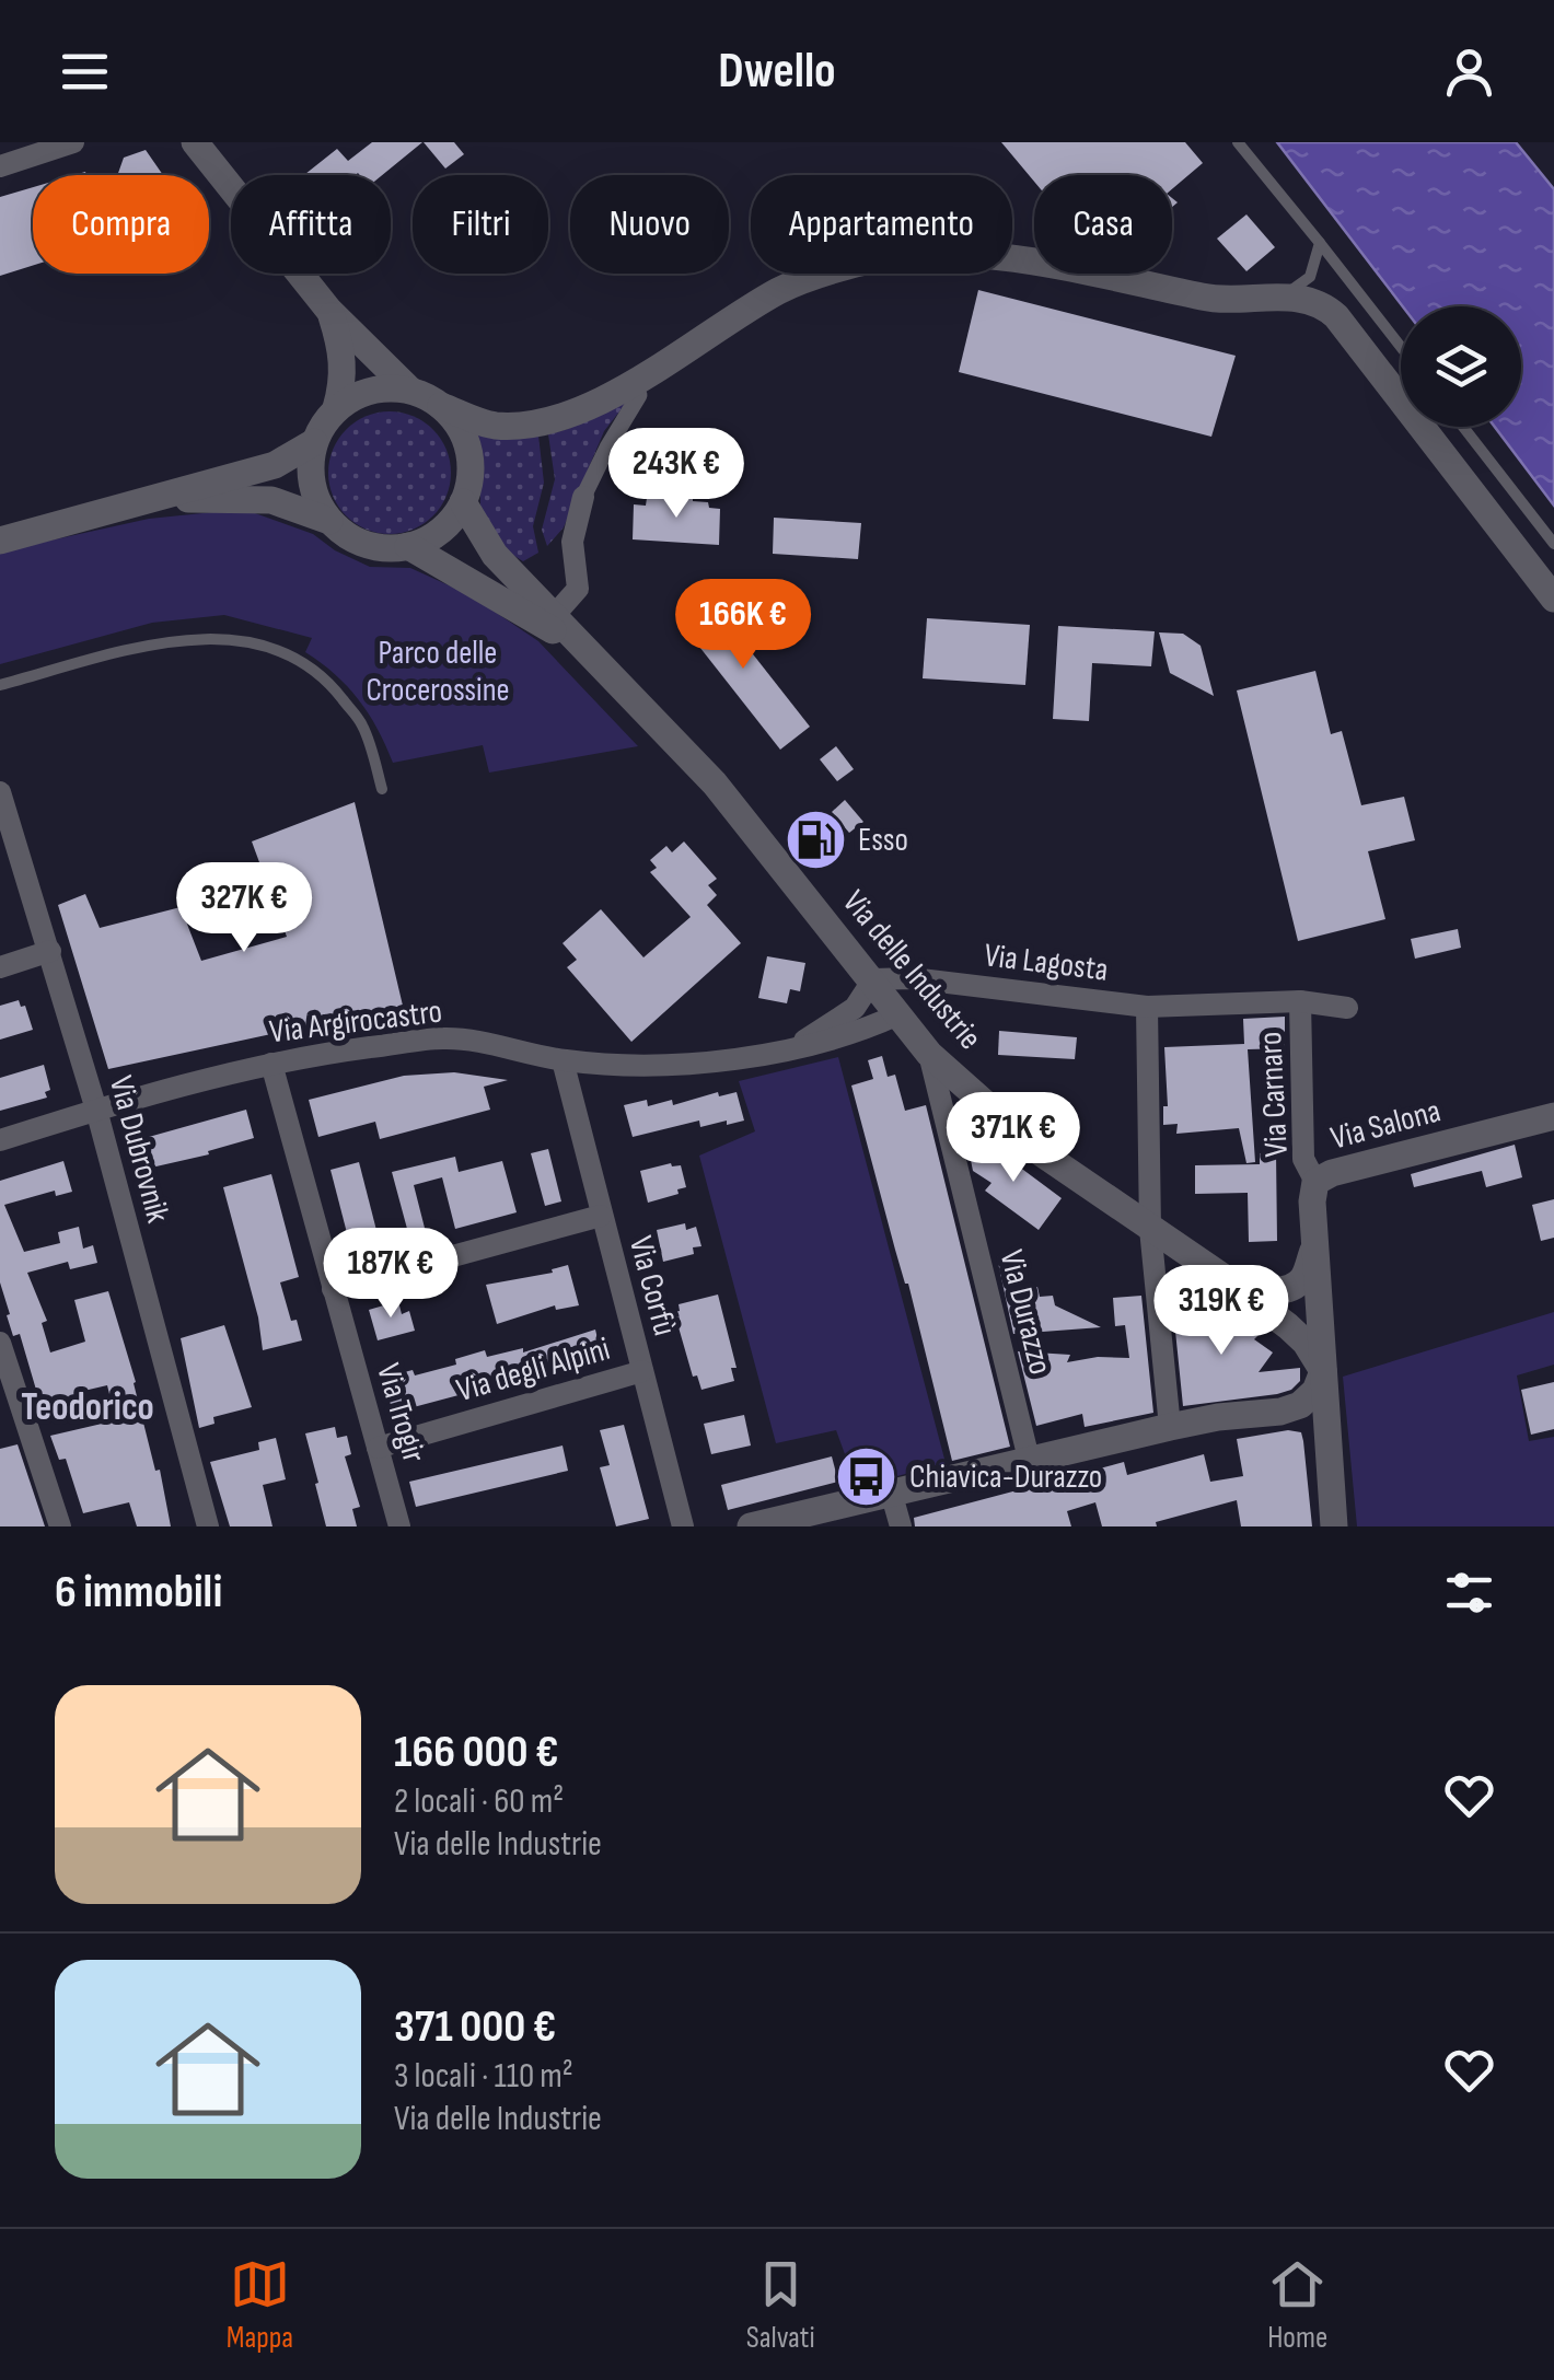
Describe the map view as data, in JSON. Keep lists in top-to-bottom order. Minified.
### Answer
{"streets":{"street":["Via Lagosta","Via delle Industrie","Via Argirocastro","Via Carnaro","Via Salona","Via Dubrovnik","Via Corfù","Via Durazzo","Via degli Alpini","Via Trogir"]},"crossings":[["Via Lagosta","Via delle Industrie"],["Via Lagosta","Via Argirocastro"],["Via Lagosta","Via Carnaro"],["Via delle Industrie","Via Argirocastro"],["Via delle Industrie","Via Salona"],["Via delle Industrie","Via Durazzo"],["Via Argirocastro","Via Dubrovnik"],["Via Argirocastro","Via Corfù"],["Via Argirocastro","Via Trogir"],["Via Carnaro","Via Salona"],["Via Corfù","Via degli Alpini"],["Via degli Alpini","Via Trogir"]],"districts":["Teodorico"],"parks":["Parco delle Crocerossine"],"places":{"fuel station":["Esso"],"bus stop":["Chiavica-Durazzo"]},"page":{"header":"Dwello","chip":["Compra","Affitta","Filtri","Nuovo","Appartamento","Casa"],"price":["243K €","166K €","327K €","371K €","187K €","319K €"],"heading":"6 immobili","list":[{"name":"166 000 €","note":"2 locali · 60 m² · Via delle Industrie"},{"name":"371 000 €","note":"3 locali · 110 m² · Via delle Industrie"}],"tabs":["Mappa","Salvati","Home"]}}
